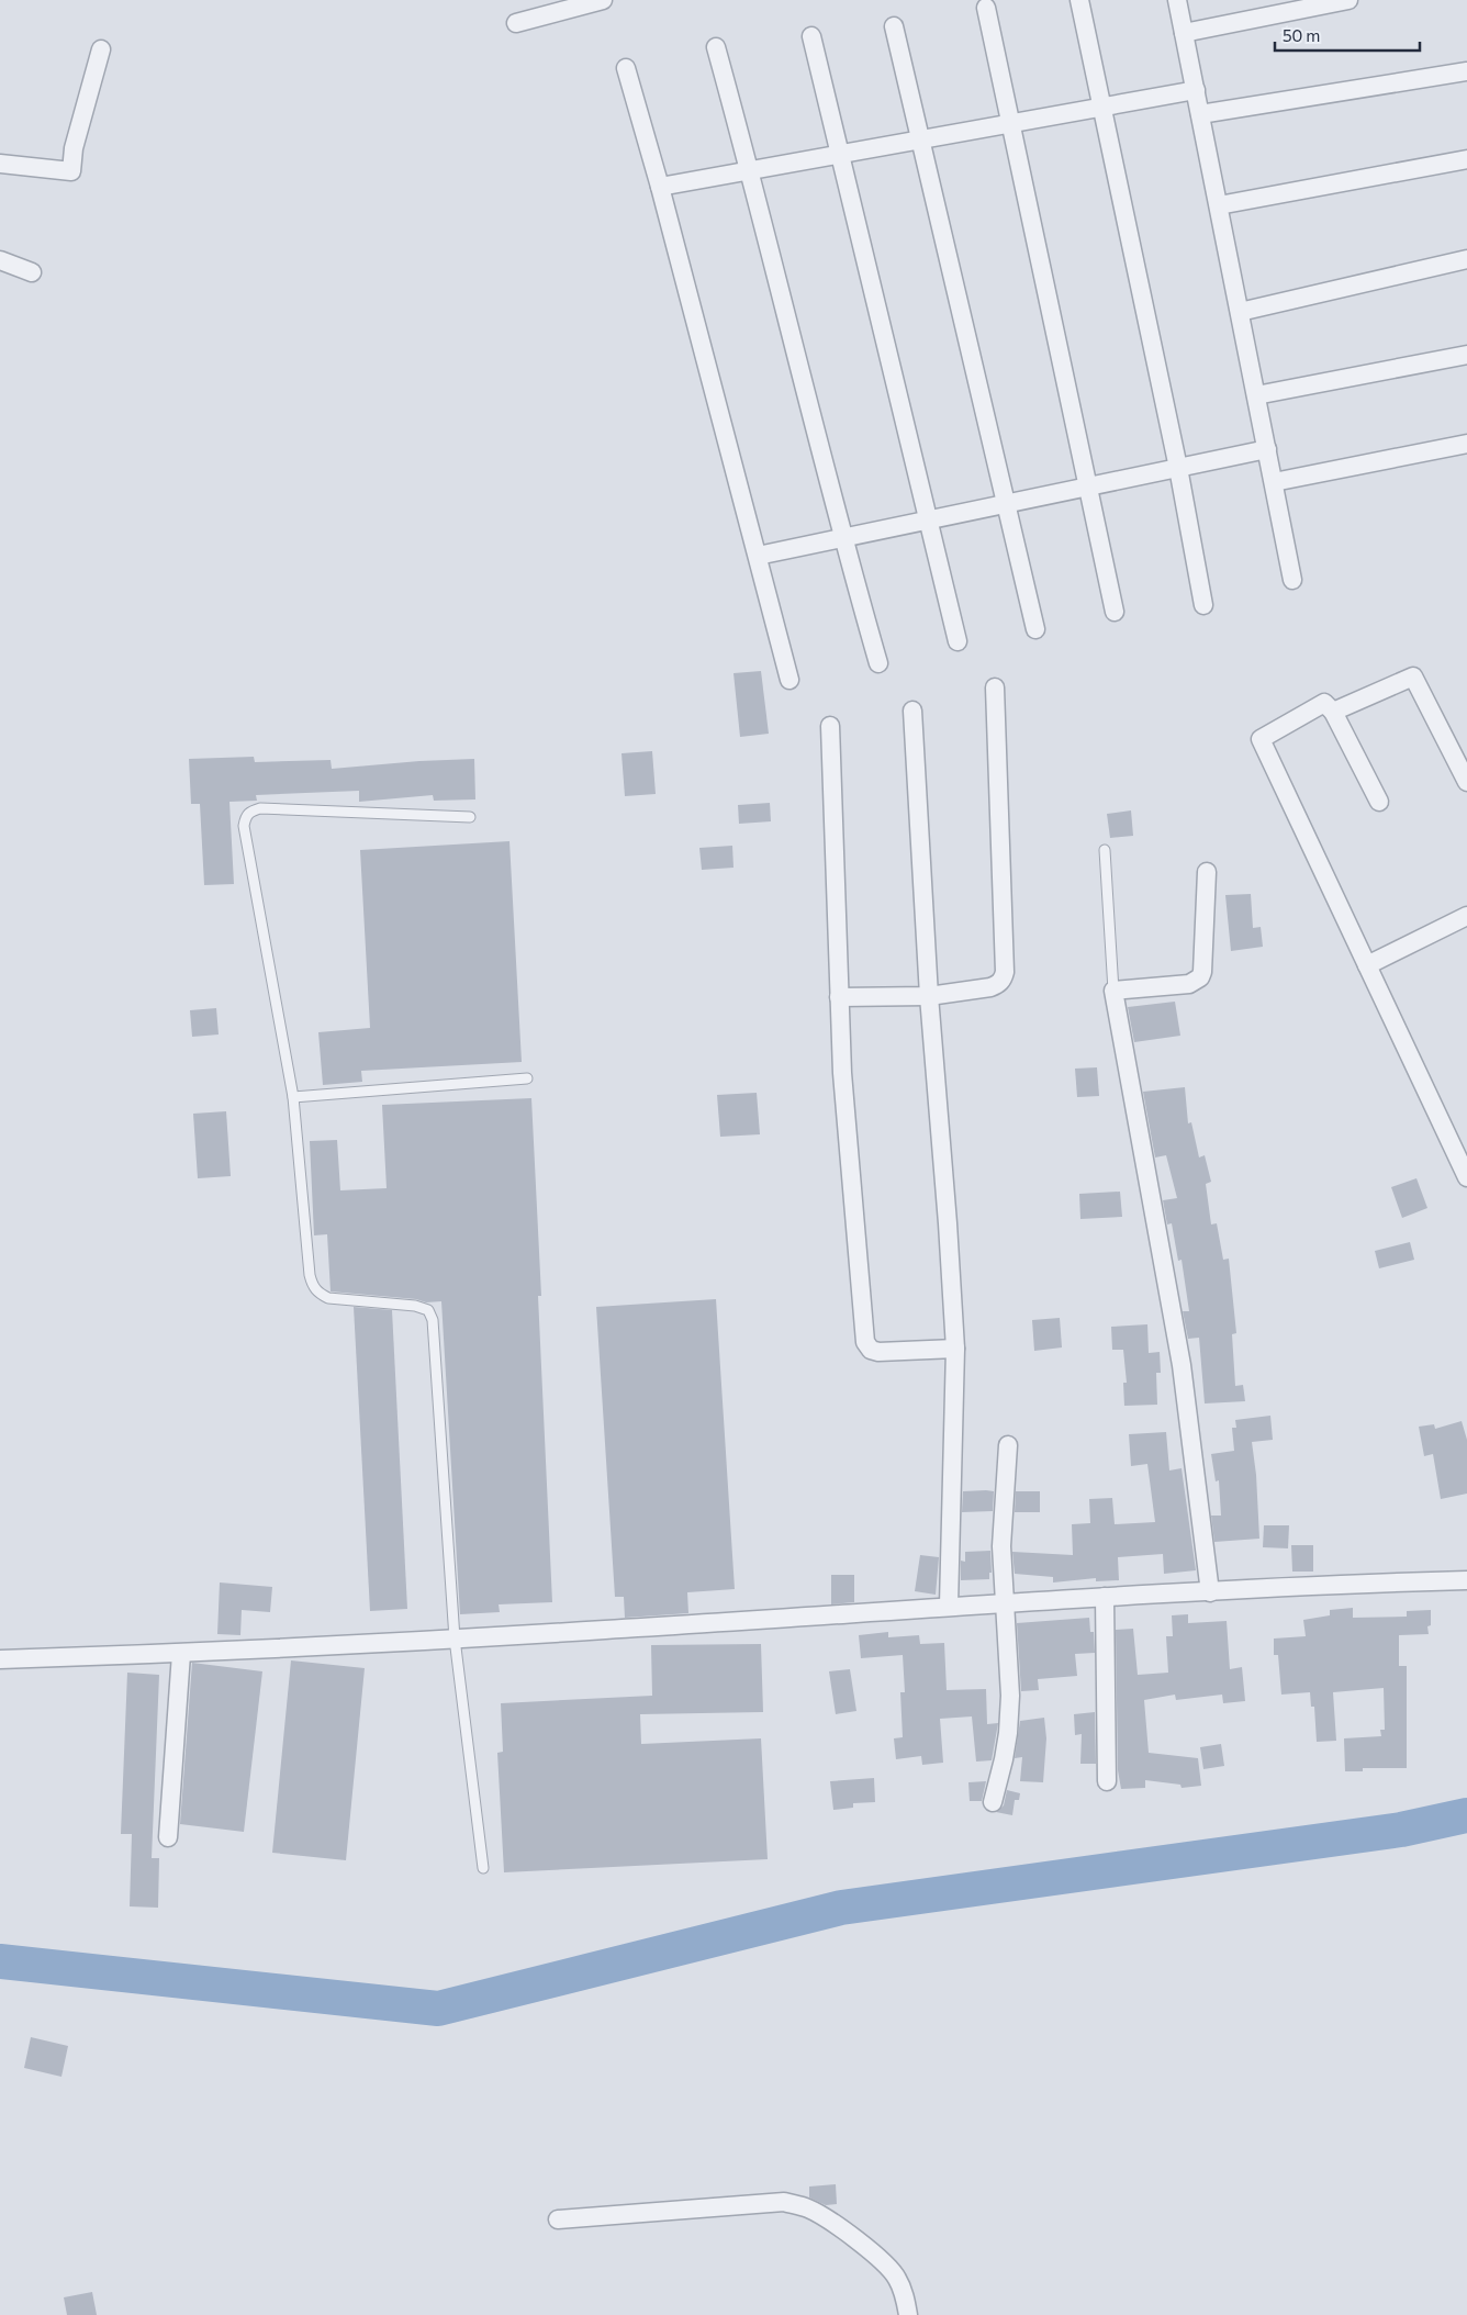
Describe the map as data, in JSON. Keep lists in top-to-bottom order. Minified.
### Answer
{"scale_bar":"50 m"}
